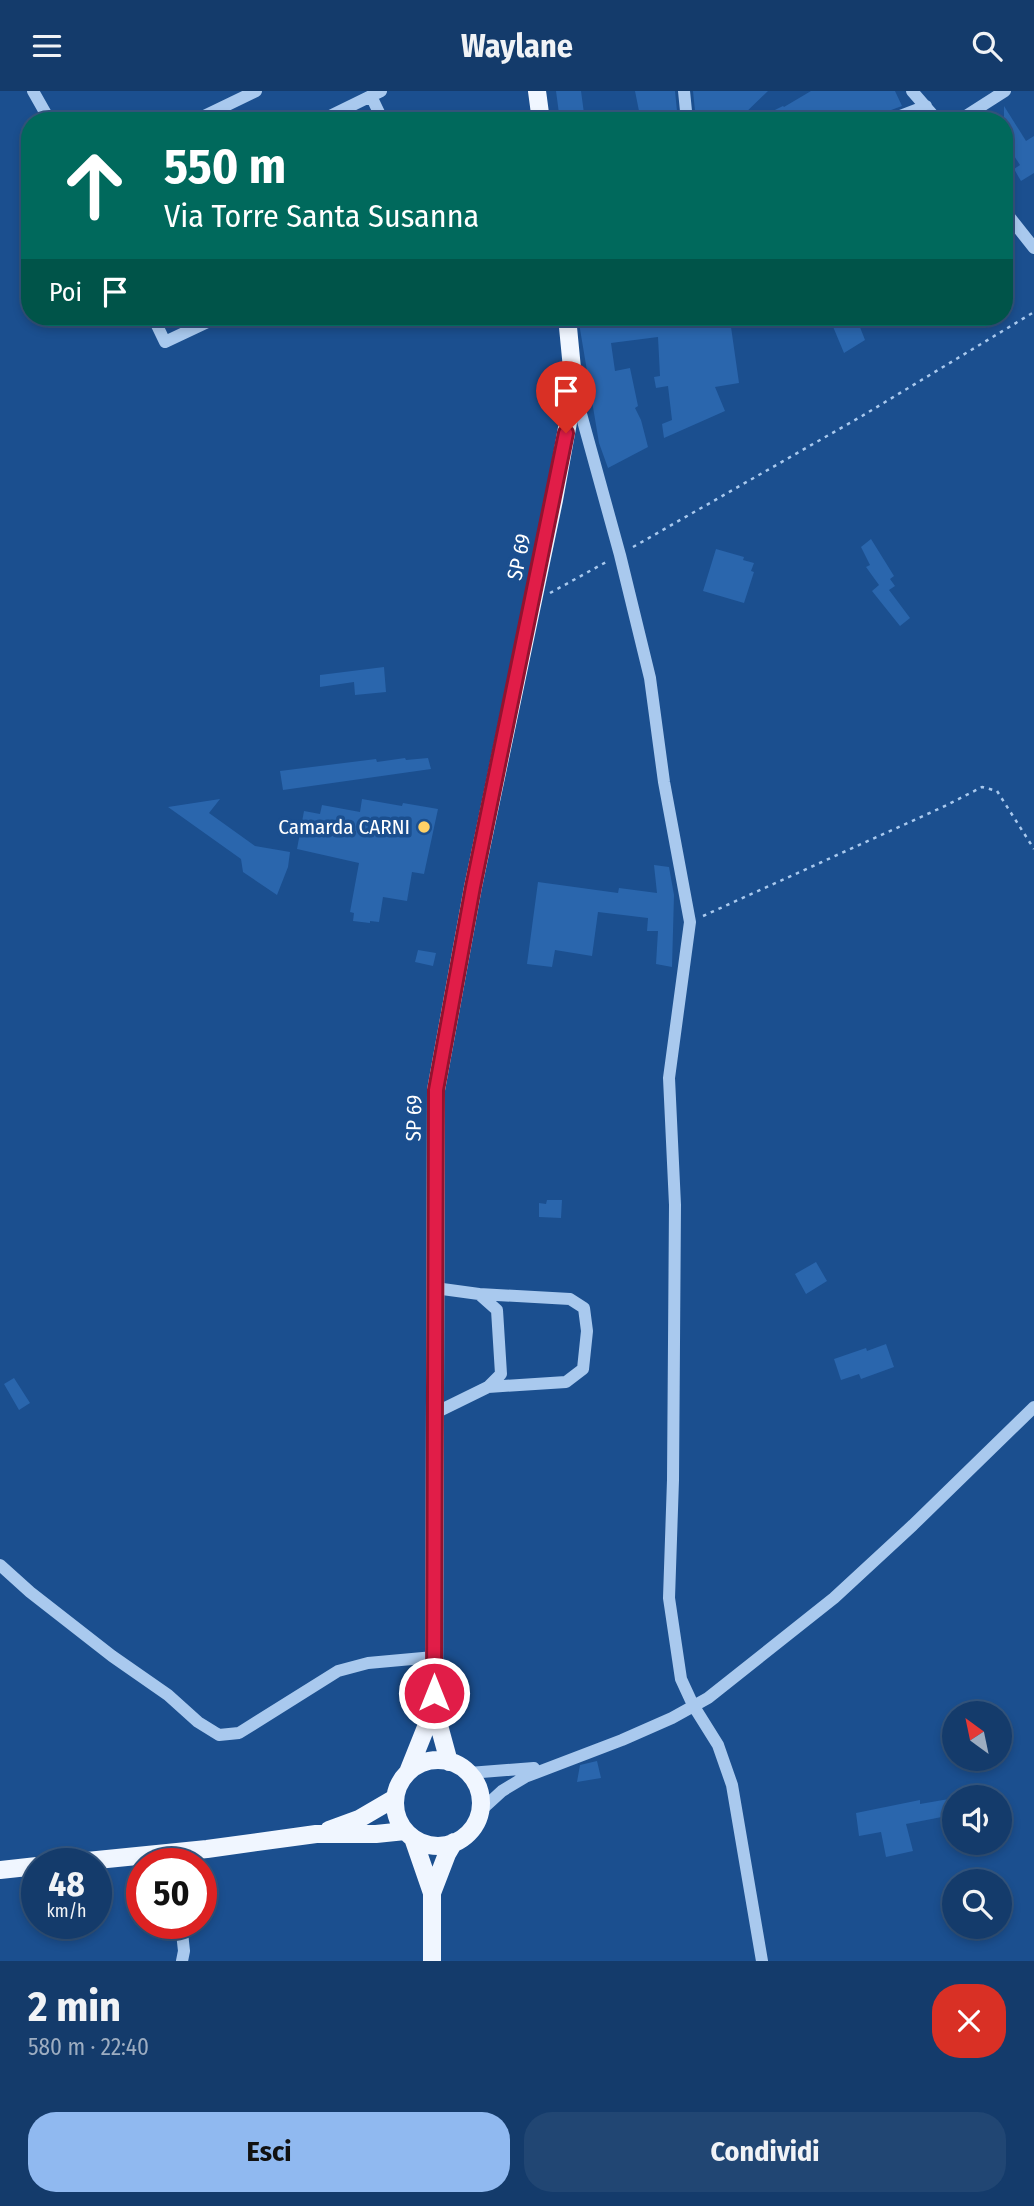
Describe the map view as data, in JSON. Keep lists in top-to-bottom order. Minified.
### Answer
{"streets":{"main road":["SP 69"]},"places":["Camarda CARNI"],"north":"top left","page":{"header":"Waylane","turn":["550 m","Via Torre Santa Susanna"],"then":"Poi","speed":"48 km/h","limit":"50","heading":["2 min","580 m · 22:40"],"buttons":["Esci","Condividi"]}}
